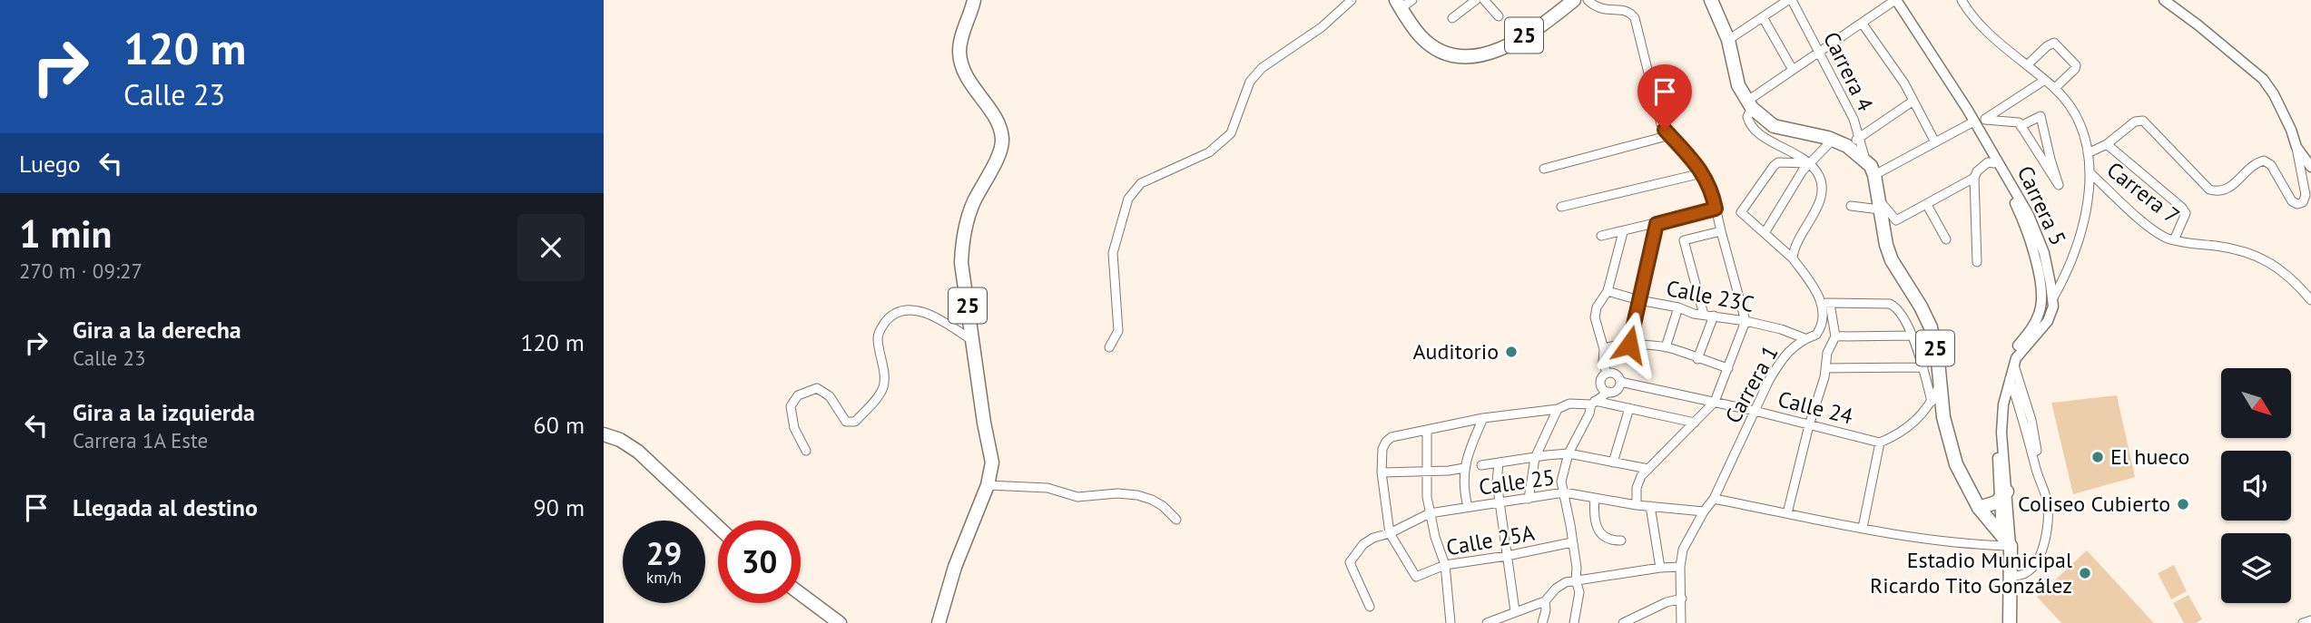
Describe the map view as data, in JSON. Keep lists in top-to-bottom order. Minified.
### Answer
{"streets":{"main road":["25","Carrera 5"],"street":["Carrera 4","Carrera 7","Calle 23C","Carrera 1","Calle 24","Calle 25","Calle 25A"]},"crossings":[["25","Carrera 4"],["25","Carrera 5"],["25","Calle 24"],["Carrera 7","Carrera 5"],["Calle 23C","Carrera 1"],["Carrera 1","Calle 24"],["Carrera 1","Calle 25"],["Calle 25","Calle 25A"]],"places":["Auditorio","El hueco","Coliseo Cubierto","Estadio Municipal Ricardo Tito González"],"north":"bottom right","page":{"turn":["120 m","Calle 23"],"then":"Luego","heading":["1 min","270 m · 09:27"],"list":[{"name":"Gira a la derecha","note":"Calle 23","value":"120 m"},{"name":"Gira a la izquierda","note":"Carrera 1A Este","value":"60 m"},{"name":"Llegada al destino","value":"90 m"}],"speed":"29 km/h","limit":"30"}}
